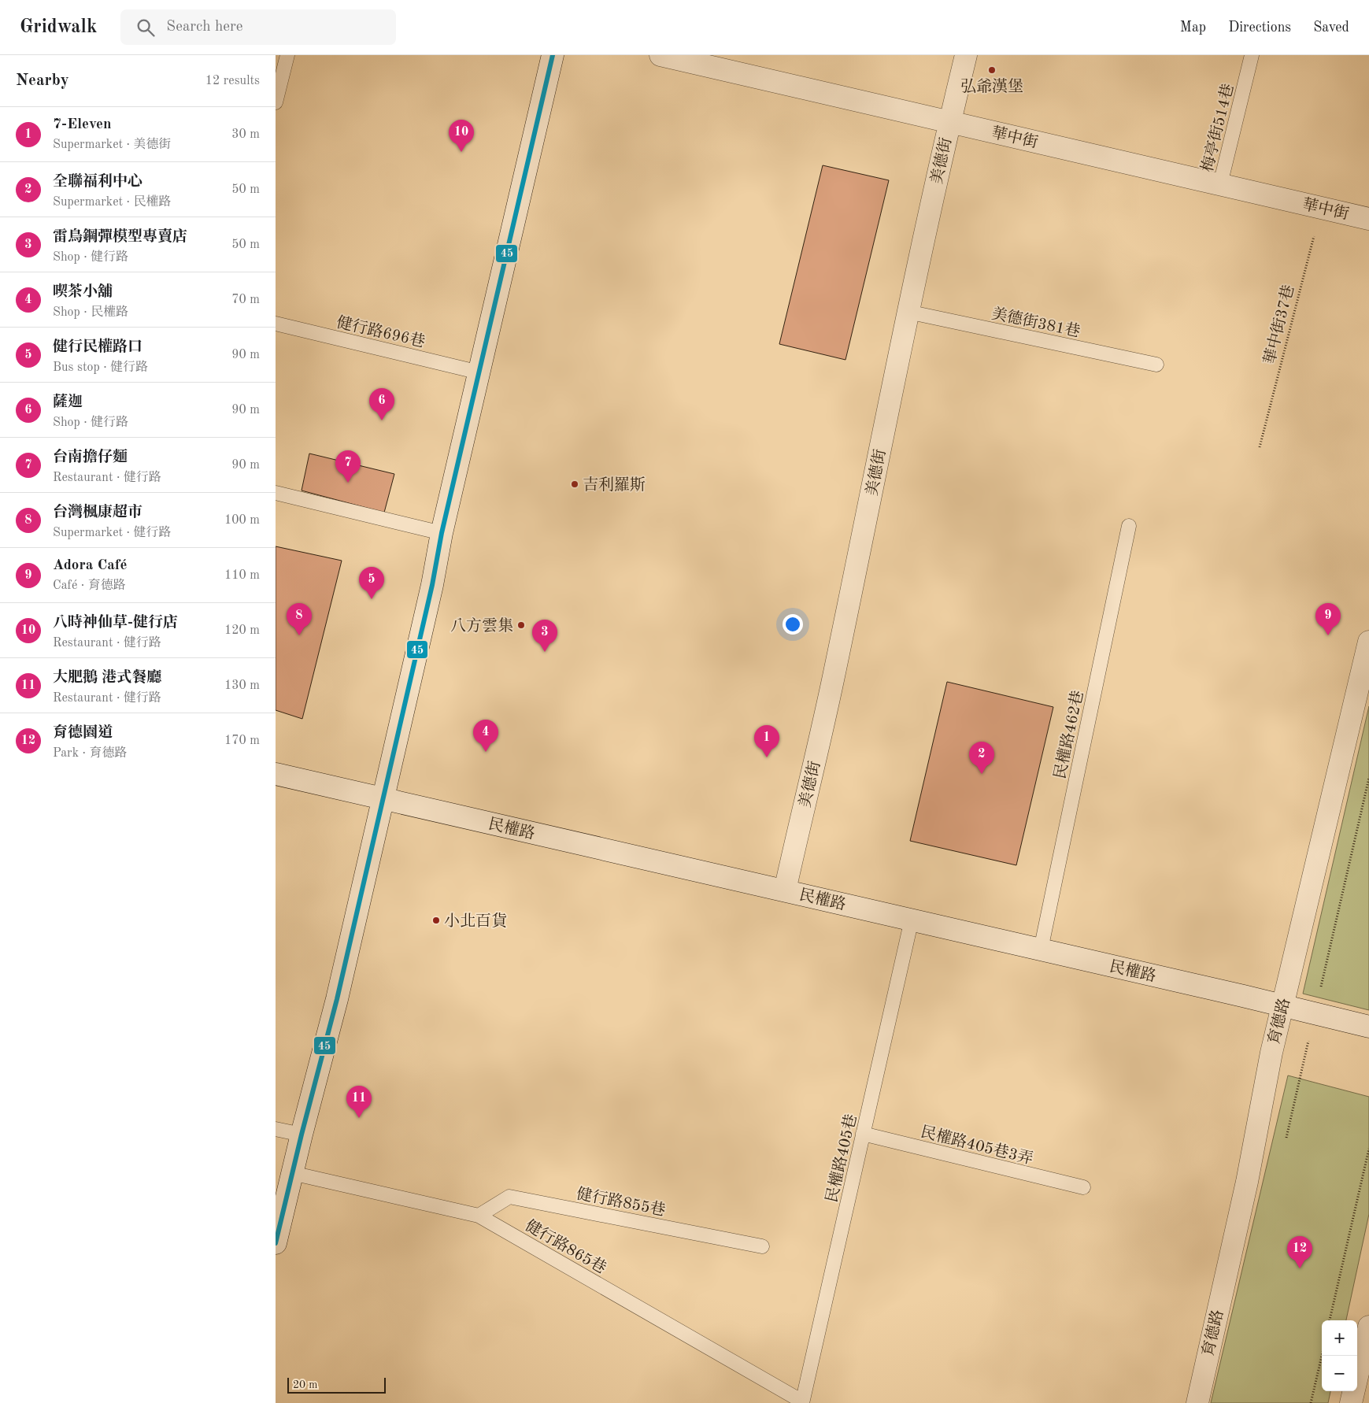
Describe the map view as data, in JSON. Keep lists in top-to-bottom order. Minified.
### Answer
{"streets":{"street":["華中街","美德街","民權路","育德路"],"lane":["梅亭街514巷","美德街381巷","健行路696巷","民權路462巷","民權路405巷3弄","民權路405巷","健行路855巷","健行路865巷"],"path":["華中街37巷"]},"crossings":[["梅亭街514巷","華中街"],["華中街","美德街"],["華中街","華中街37巷"],["美德街","美德街381巷"],["美德街","民權路"],["民權路462巷","民權路"],["民權路","育德路"],["民權路","民權路405巷"],["民權路405巷3弄","民權路405巷"],["民權路405巷","健行路865巷"],["健行路855巷","健行路865巷"]],"places":["弘爺漢堡","吉利羅斯","八方雲集","小北百貨"],"lines":["transit line 45"],"scale_bar":"20 m","page":{"header":"Gridwalk","search":"Search here","nav":["Map","Directions","Saved"],"heading":["Nearby","12 results"],"list":[{"mark":"1","name":"7-Eleven","note":"Supermarket · 美德街","value":"30 m"},{"mark":"2","name":"全聯福利中心","note":"Supermarket · 民權路","value":"50 m"},{"mark":"3","name":"雷鳥鋼彈模型專賣店","note":"Shop · 健行路","value":"50 m"},{"mark":"4","name":"喫茶小舖","note":"Shop · 民權路","value":"70 m"},{"mark":"5","name":"健行民權路口","note":"Bus stop · 健行路","value":"90 m"},{"mark":"6","name":"薩迦","note":"Shop · 健行路","value":"90 m"},{"mark":"7","name":"台南擔仔麵","note":"Restaurant · 健行路","value":"90 m"},{"mark":"8","name":"台灣楓康超市","note":"Supermarket · 健行路","value":"100 m"},{"mark":"9","name":"Adora Café","note":"Café · 育德路","value":"110 m"},{"mark":"10","name":"八時神仙草-健行店","note":"Restaurant · 健行路","value":"120 m"},{"mark":"11","name":"大肥鵝 港式餐廳","note":"Restaurant · 健行路","value":"130 m"},{"mark":"12","name":"育德園道","note":"Park · 育德路","value":"170 m"}],"pins":["10","6","7","5","8","9","3","4","1","2","11","12"],"map_buttons":["+","−"],"scale":"20 m"}}
